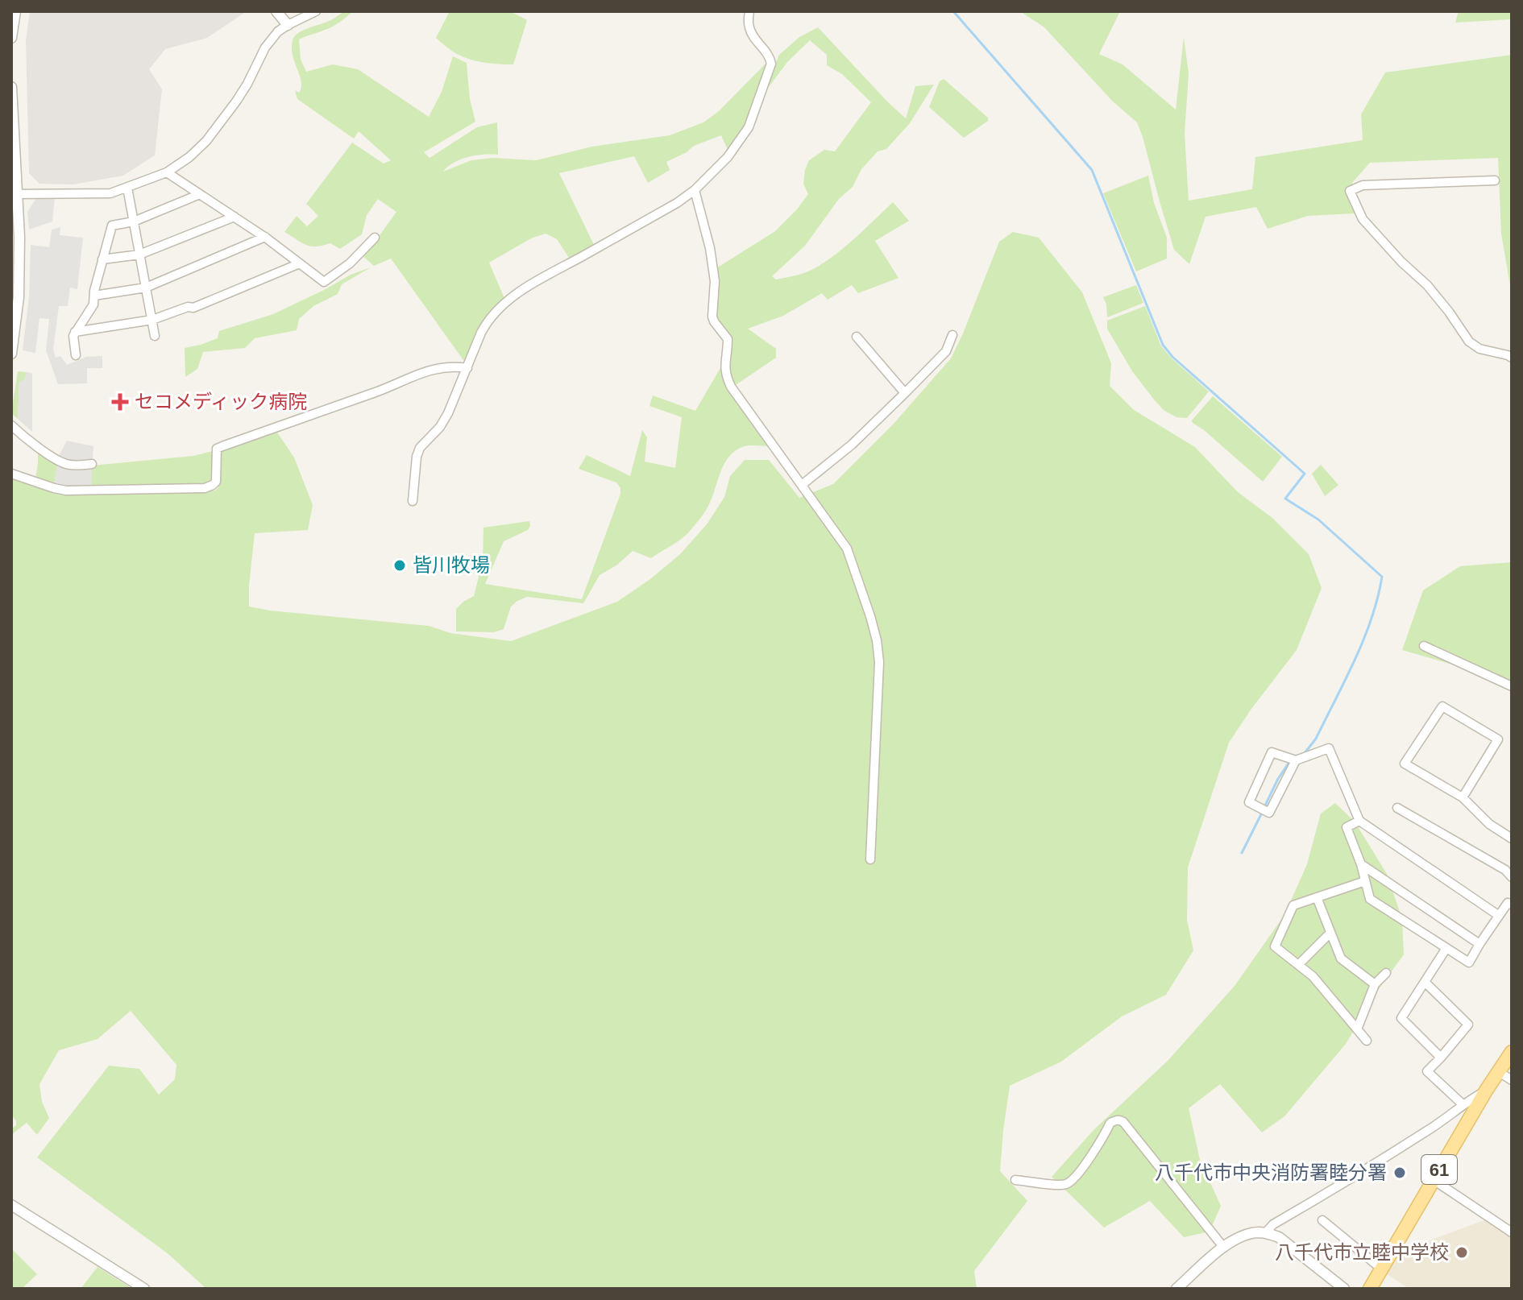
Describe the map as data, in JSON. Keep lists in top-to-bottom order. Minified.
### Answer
{"streets":{"main road":["61"]},"places":{"health":["セコメディック病院"],"other":["皆川牧場","八千代市中央消防署睦分署","八千代市立睦中学校"]}}
